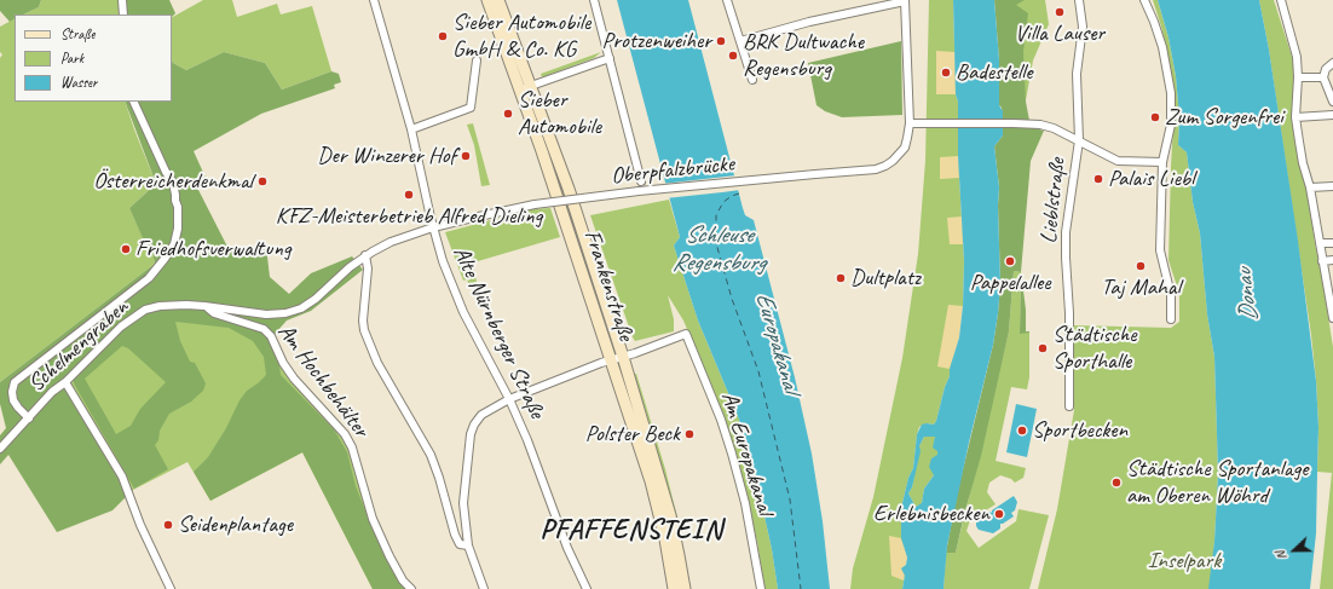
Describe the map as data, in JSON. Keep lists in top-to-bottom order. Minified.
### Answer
{"streets":{"main road":["Frankenstraße"],"street":["Oberpfalzbrücke","Lieblstraße","Alte Nürnberger Straße","Schelmengraben","Am Hochbehälter","Am Europakanal"]},"crossings":[["Oberpfalzbrücke","Alte Nürnberger Straße"],["Oberpfalzbrücke","Schelmengraben"],["Frankenstraße","Am Europakanal"],["Alte Nürnberger Straße","Schelmengraben"],["Schelmengraben","Am Hochbehälter"]],"districts":["PFAFFENSTEIN"],"water":["Schleuse Regensburg","Donau","Europakanal"],"parks":["Inselpark"],"places":["Villa Lauser","Sieber Automobile GmbH & Co. KG","Protzenweiher","BRK Dultwache Regensburg","Badestelle","Sieber Automobile","Zum Sorgenfrei","Der Winzerer Hof","Palais Liebl","Österreicherdenkmal","KFZ-Meisterbetrieb Alfred Dieling","Friedhofsverwaltung","Pappelallee","Taj Mahal","Dultplatz","Städtische Sporthalle","Sportbecken","Polster Beck","Städtische Sportanlage am Oberen Wöhrd","Erlebnisbecken","Seidenplantage"],"legend":["Straße","Park","Wasser"],"north":"left"}
